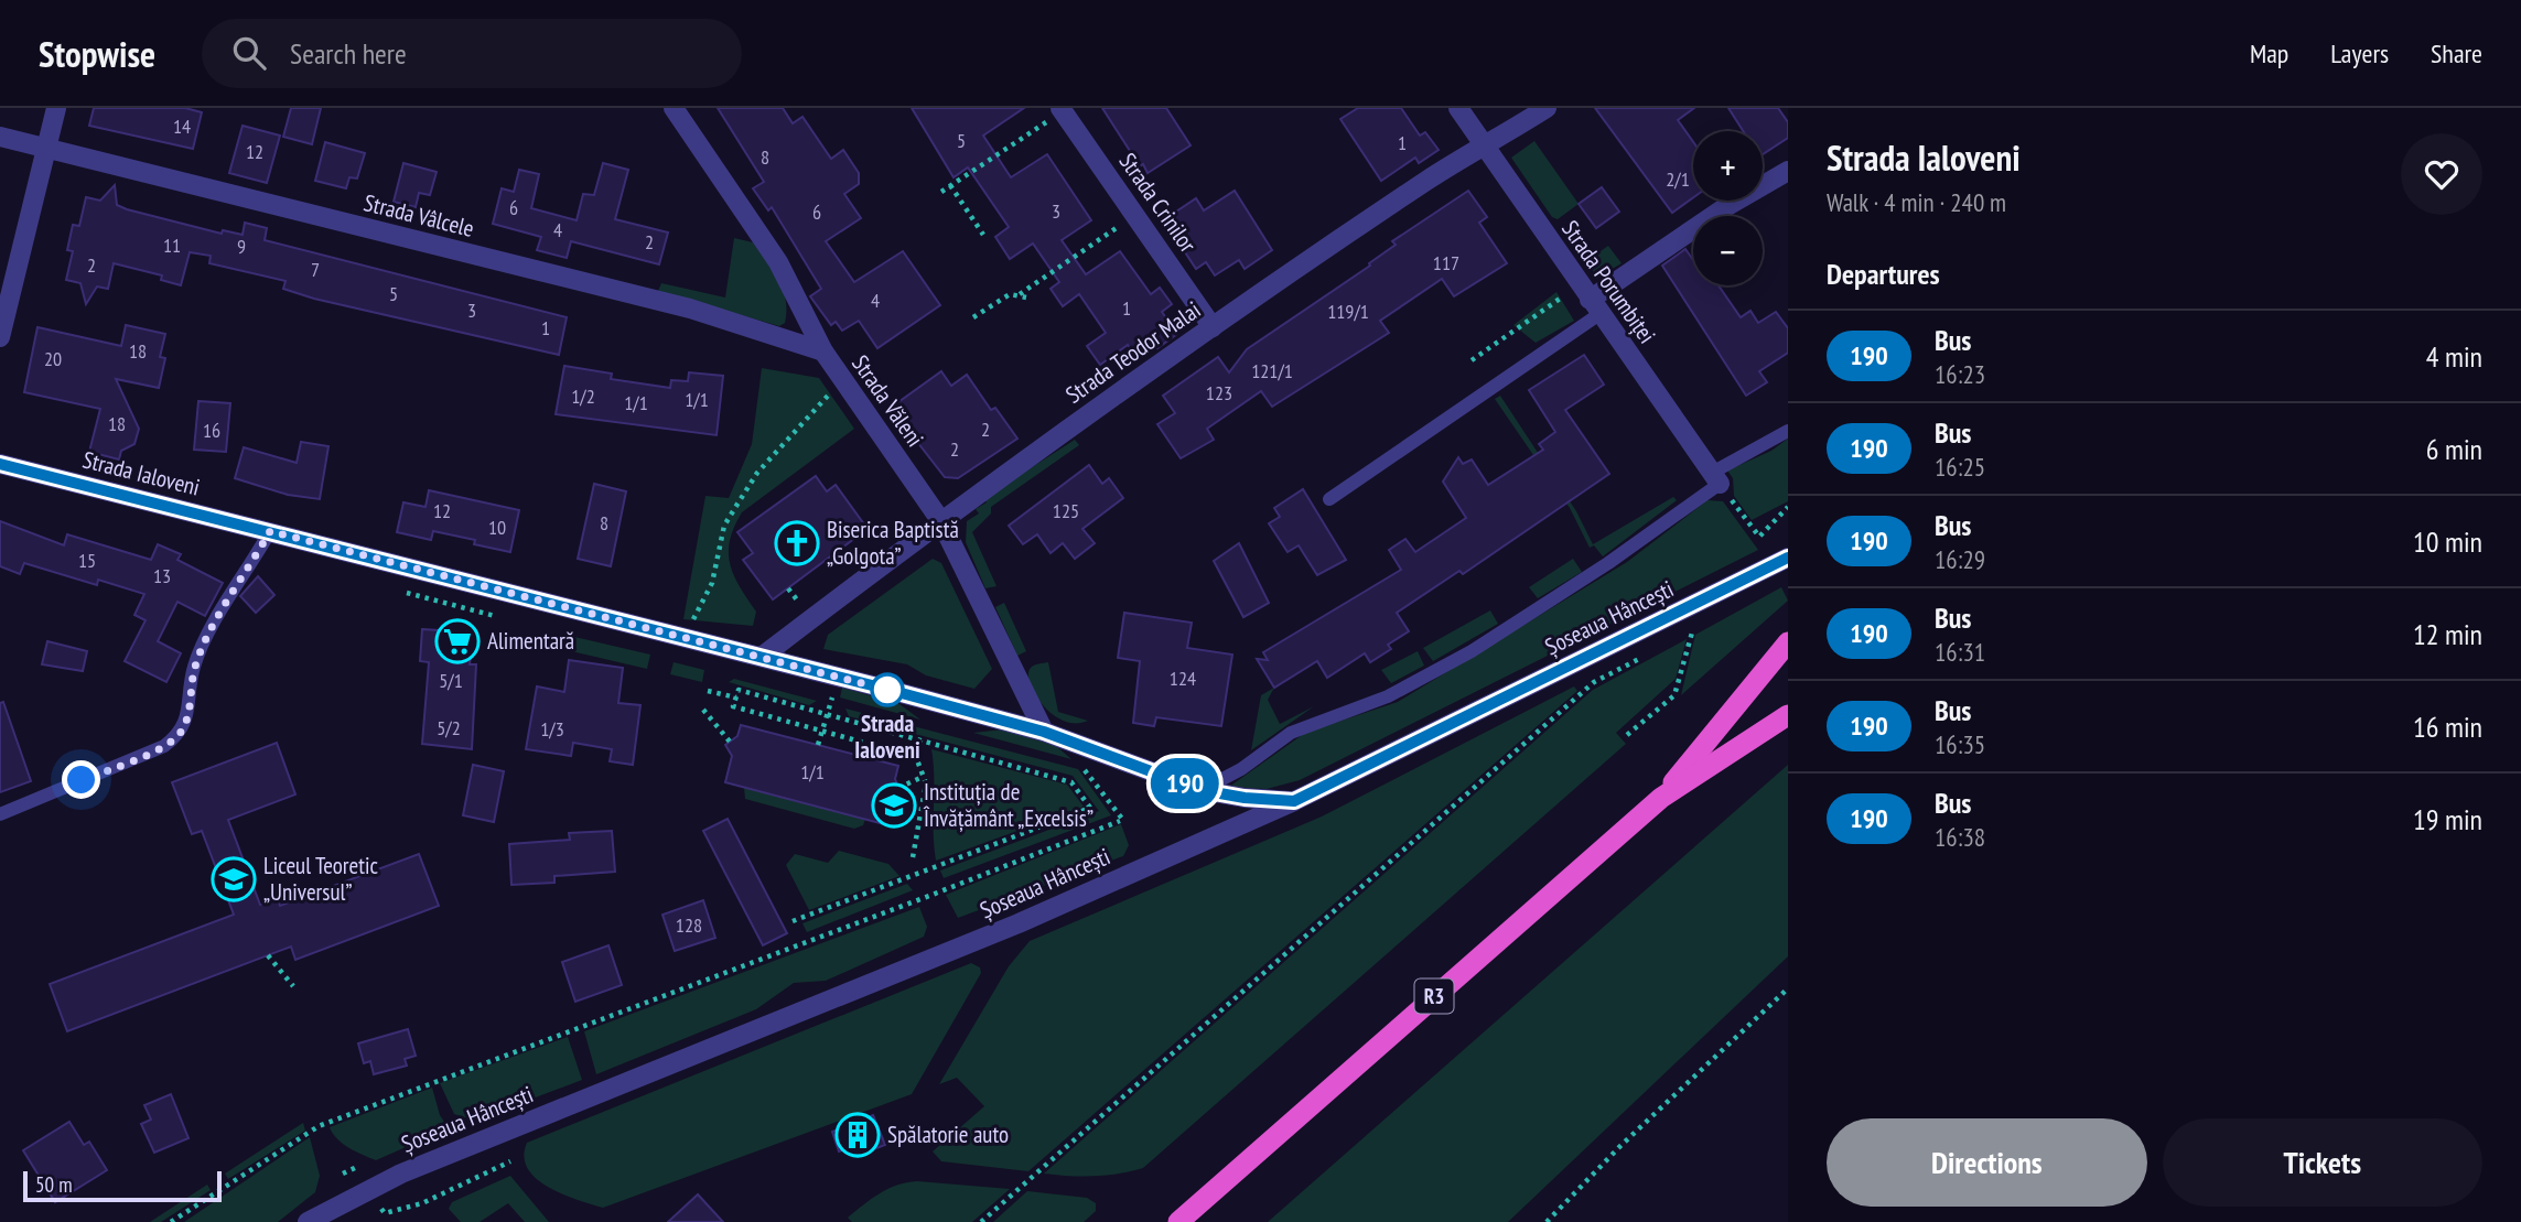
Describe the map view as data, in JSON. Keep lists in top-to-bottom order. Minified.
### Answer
{"streets":{"highway":["R3"],"street":["Strada Crinilor","Strada Vâlcele","Strada Porumbiței","Strada Teodor Malai","Strada Văleni","Strada Ialoveni","Șoseaua Hâncești"]},"crossings":[["Strada Crinilor","Strada Teodor Malai"],["Strada Vâlcele","Strada Văleni"],["Strada Porumbiței","Strada Teodor Malai"],["Strada Porumbiței","Șoseaua Hâncești"],["Strada Teodor Malai","Strada Văleni"],["Strada Teodor Malai","Strada Ialoveni"],["Strada Văleni","Strada Ialoveni"],["Strada Ialoveni","Șoseaua Hâncești"]],"places":{"church":["Biserica Baptistă „Golgota”"],"supermarket":["Alimentară"],"other":["Strada Ialoveni"],"school or university":["Instituția de Învățământ „Excelsis”","Liceul Teoretic „Universul”"],"building":["Spălatorie auto"]},"lines":["bus line 190"],"house_numbers":["14","5","1","12","8","2/1","6","3","6","4","2","11","9","117","2","7","5","4","1","3","119/1","1","18","20","121/1","123","1/2","1/1","1/1","18","2","16","2","12","125","8","10","15","13","124","5/1","5/2","1/3","1/1","128"],"scale_bar":"50 m","page":{"header":"Stopwise","search":"Search here","nav":["Map","Layers","Share"],"on_map":"190","heading":[["Strada Ialoveni","Walk · 4 min · 240 m"],"Departures"],"map_buttons":["+","−"],"list":[{"mark":"190","name":"Bus","note":"16:23","value":"4 min"},{"mark":"190","name":"Bus","note":"16:25","value":"6 min"},{"mark":"190","name":"Bus","note":"16:29","value":"10 min"},{"mark":"190","name":"Bus","note":"16:31","value":"12 min"},{"mark":"190","name":"Bus","note":"16:35","value":"16 min"},{"mark":"190","name":"Bus","note":"16:38","value":"19 min"}],"buttons":["Directions","Tickets"],"scale":"50 m"}}
